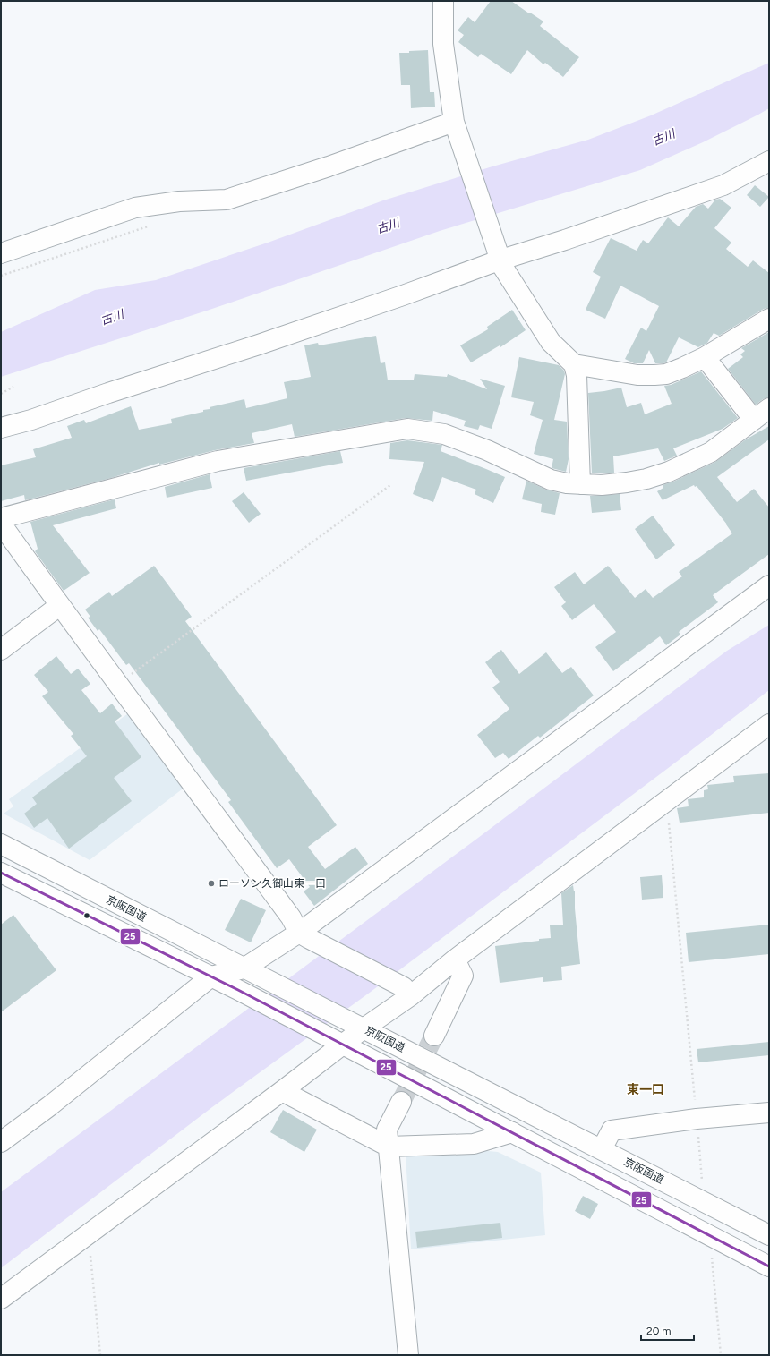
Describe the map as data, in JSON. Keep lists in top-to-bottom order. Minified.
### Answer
{"streets":{"main road":["京阪国道"]},"districts":["東一口"],"water":["古川"],"places":["ローソン久御山東一口"],"lines":["transit line 25"],"scale_bar":"20 m"}
